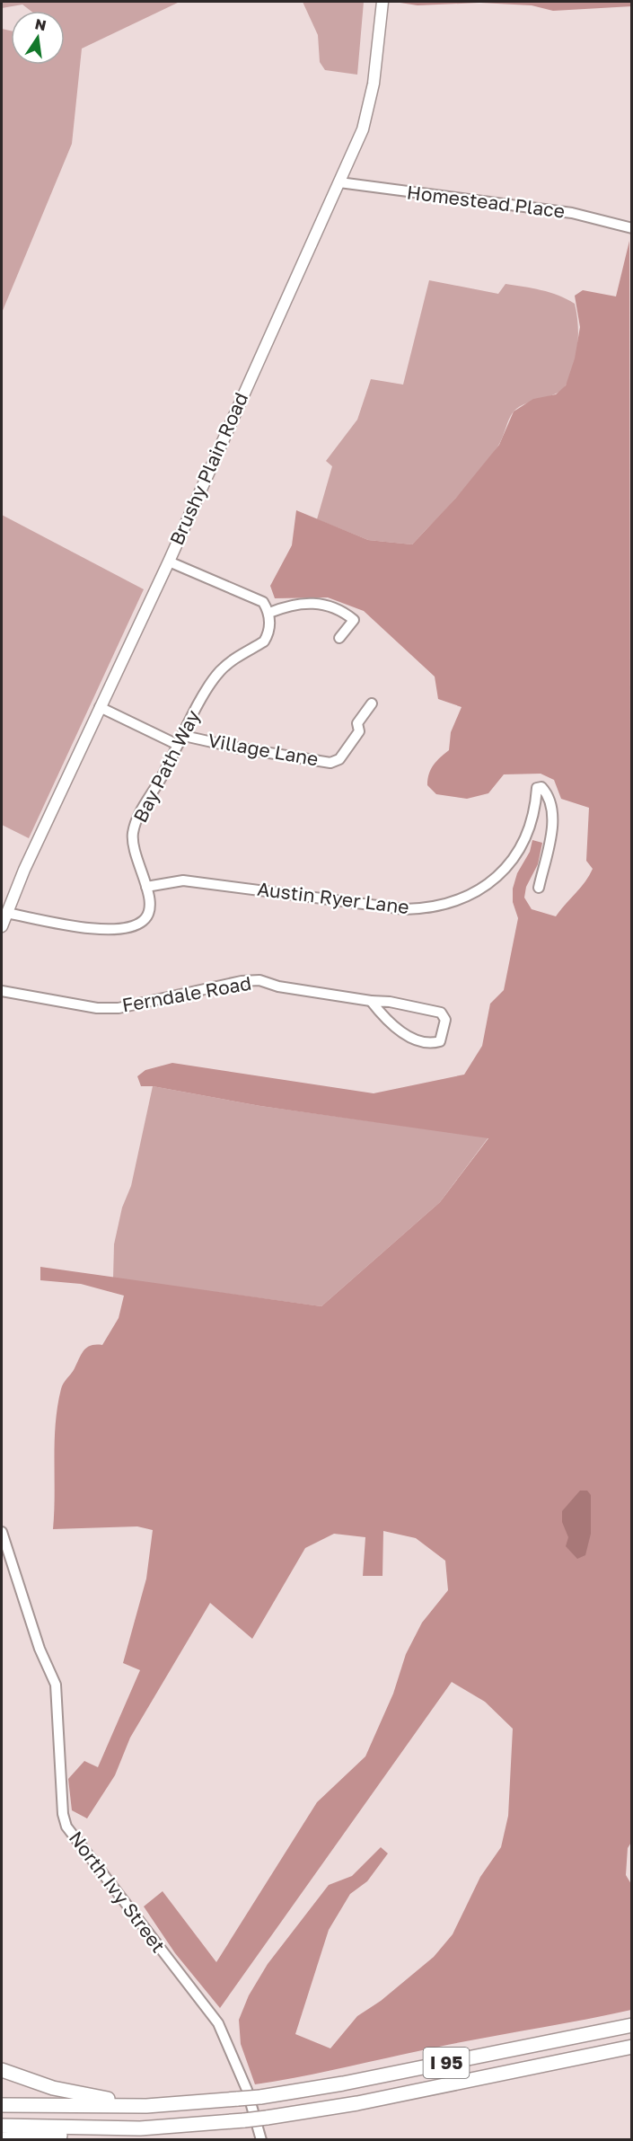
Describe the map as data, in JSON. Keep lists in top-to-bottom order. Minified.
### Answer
{"streets":{"highway":["I 95"],"main road":["Brushy Plain Road"],"street":["Homestead Place","Village Lane","Bay Path Way","Austin Ryer Lane","Ferndale Road","North Ivy Street"]},"crossings":[["Homestead Place","Brushy Plain Road"],["Brushy Plain Road","Bay Path Way"],["Village Lane","Bay Path Way"],["Bay Path Way","Austin Ryer Lane"]],"north":"top"}
